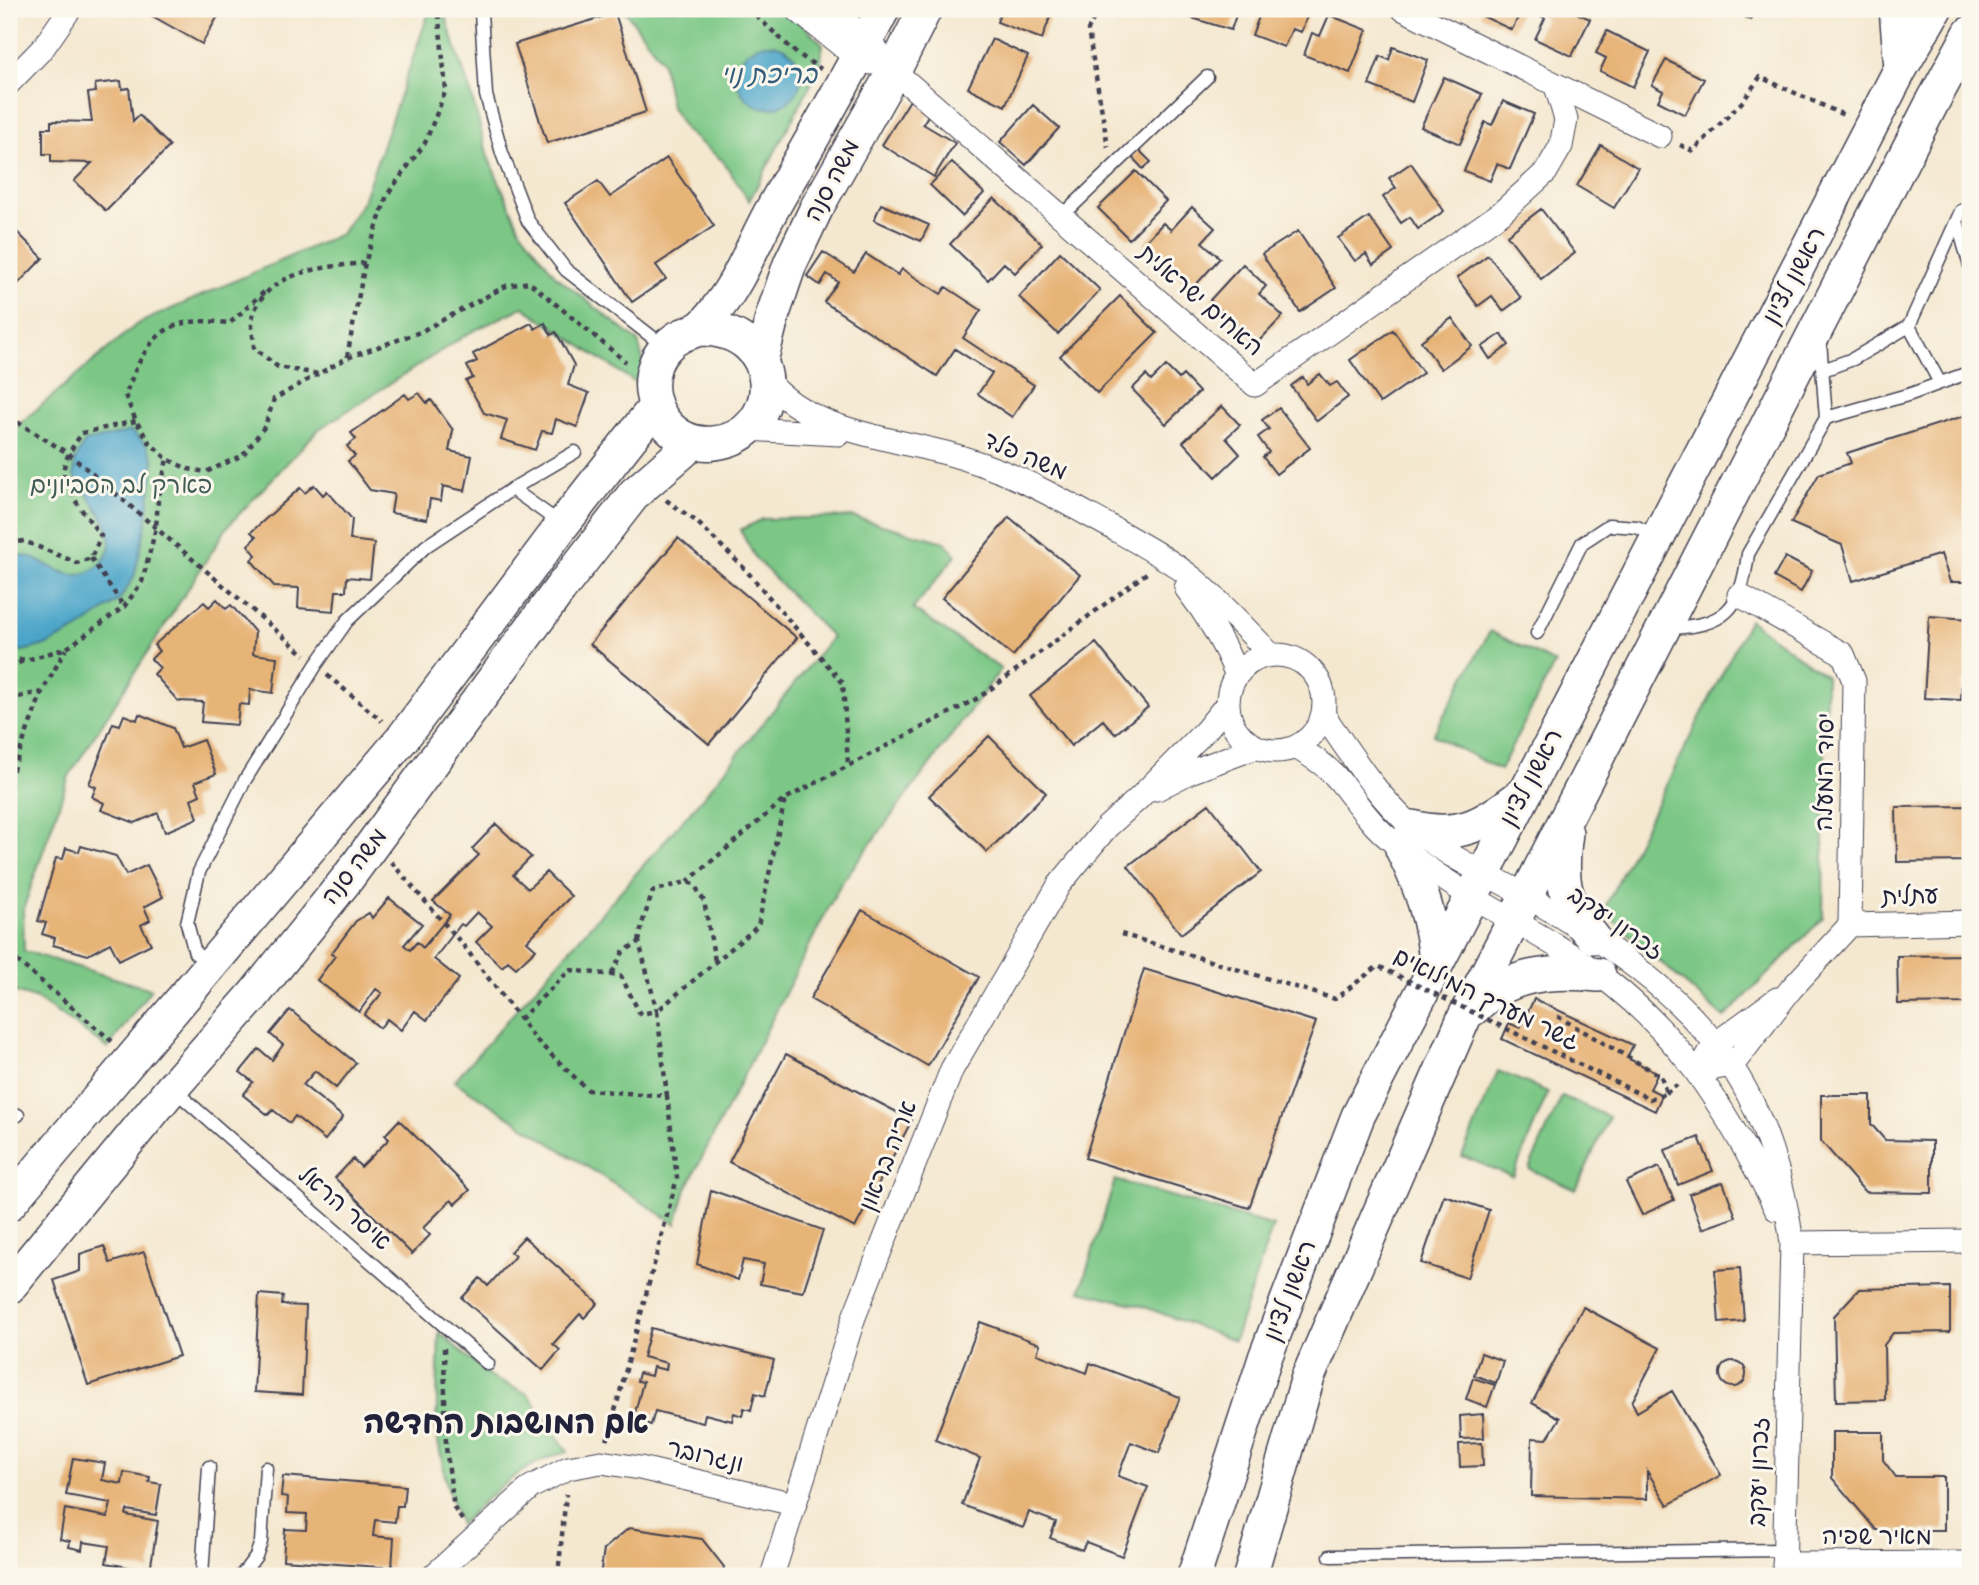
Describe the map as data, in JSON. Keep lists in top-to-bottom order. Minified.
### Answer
{"streets":{"main road":["משה סנה","ראשון לציון"],"street":["האחים ישראלית","משה פלד","יסוד המעלה","עתלית","זכרון יעקב","אריה בראון","ונגרובר","מאיר שפיה"],"lane":["איסר הראל"],"path":["גשר מערך המילואים"]},"crossings":[["משה סנה","האחים ישראלית"],["משה סנה","משה פלד"],["משה סנה","איסר הראל"],["ראשון לציון","זכרון יעקב"],["משה פלד","זכרון יעקב"],["משה פלד","אריה בראון"],["יסוד המעלה","עתלית"],["זכרון יעקב","אריה בראון"],["זכרון יעקב","מאיר שפיה"],["אריה בראון","ונגרובר"]],"districts":["אם המושבות החדשה"],"water":["בריכת נוי"],"parks":["פארק לב הסביונים"]}
